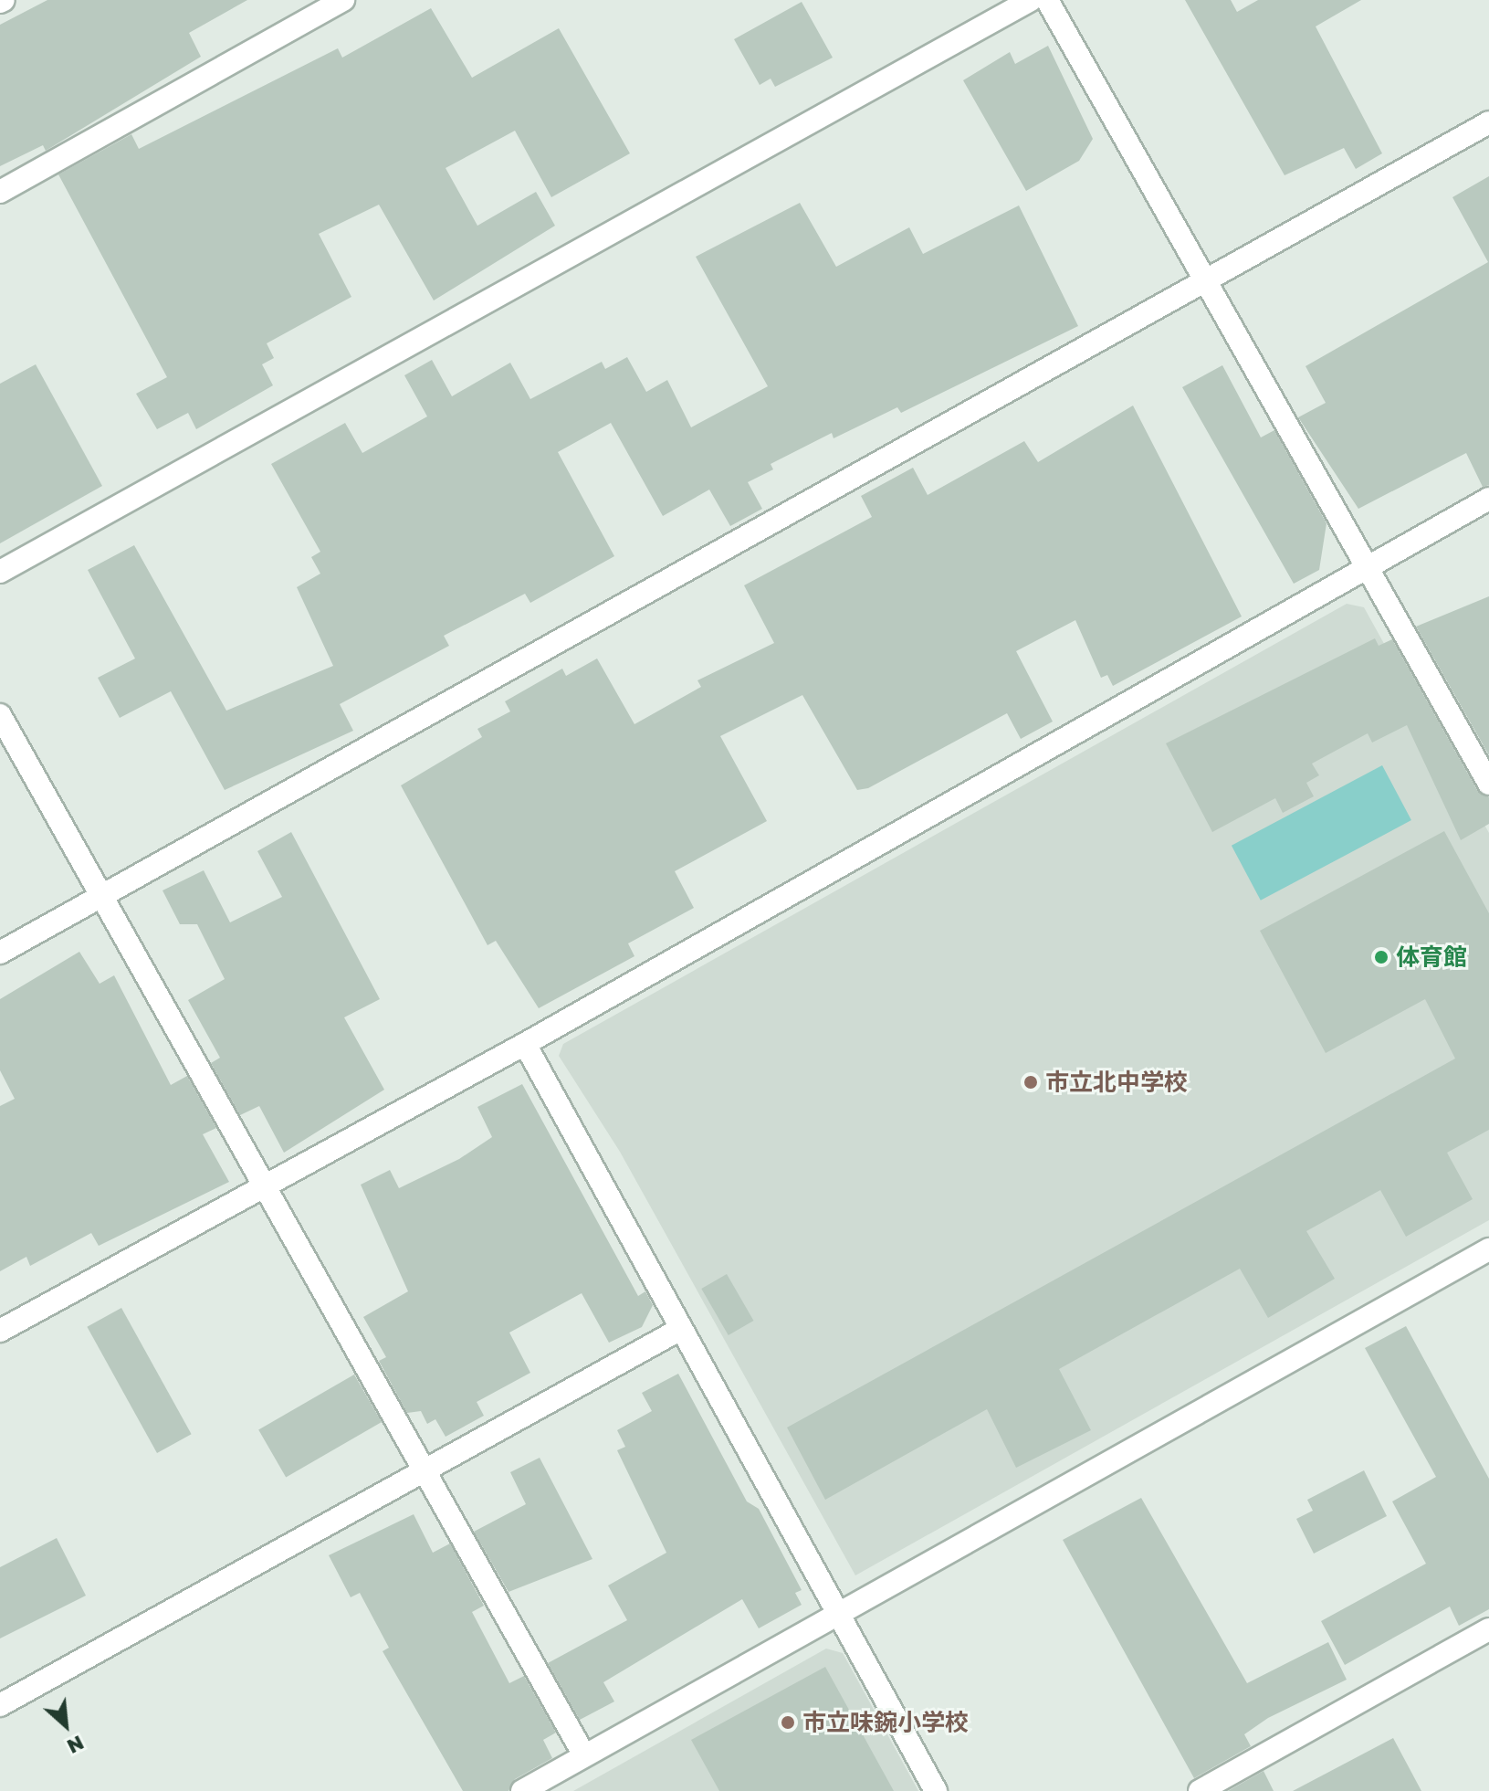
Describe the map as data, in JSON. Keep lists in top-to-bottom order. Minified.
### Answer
{"places":["体育館","市立北中学校","市立味鋺小学校"],"north":"bottom right"}
